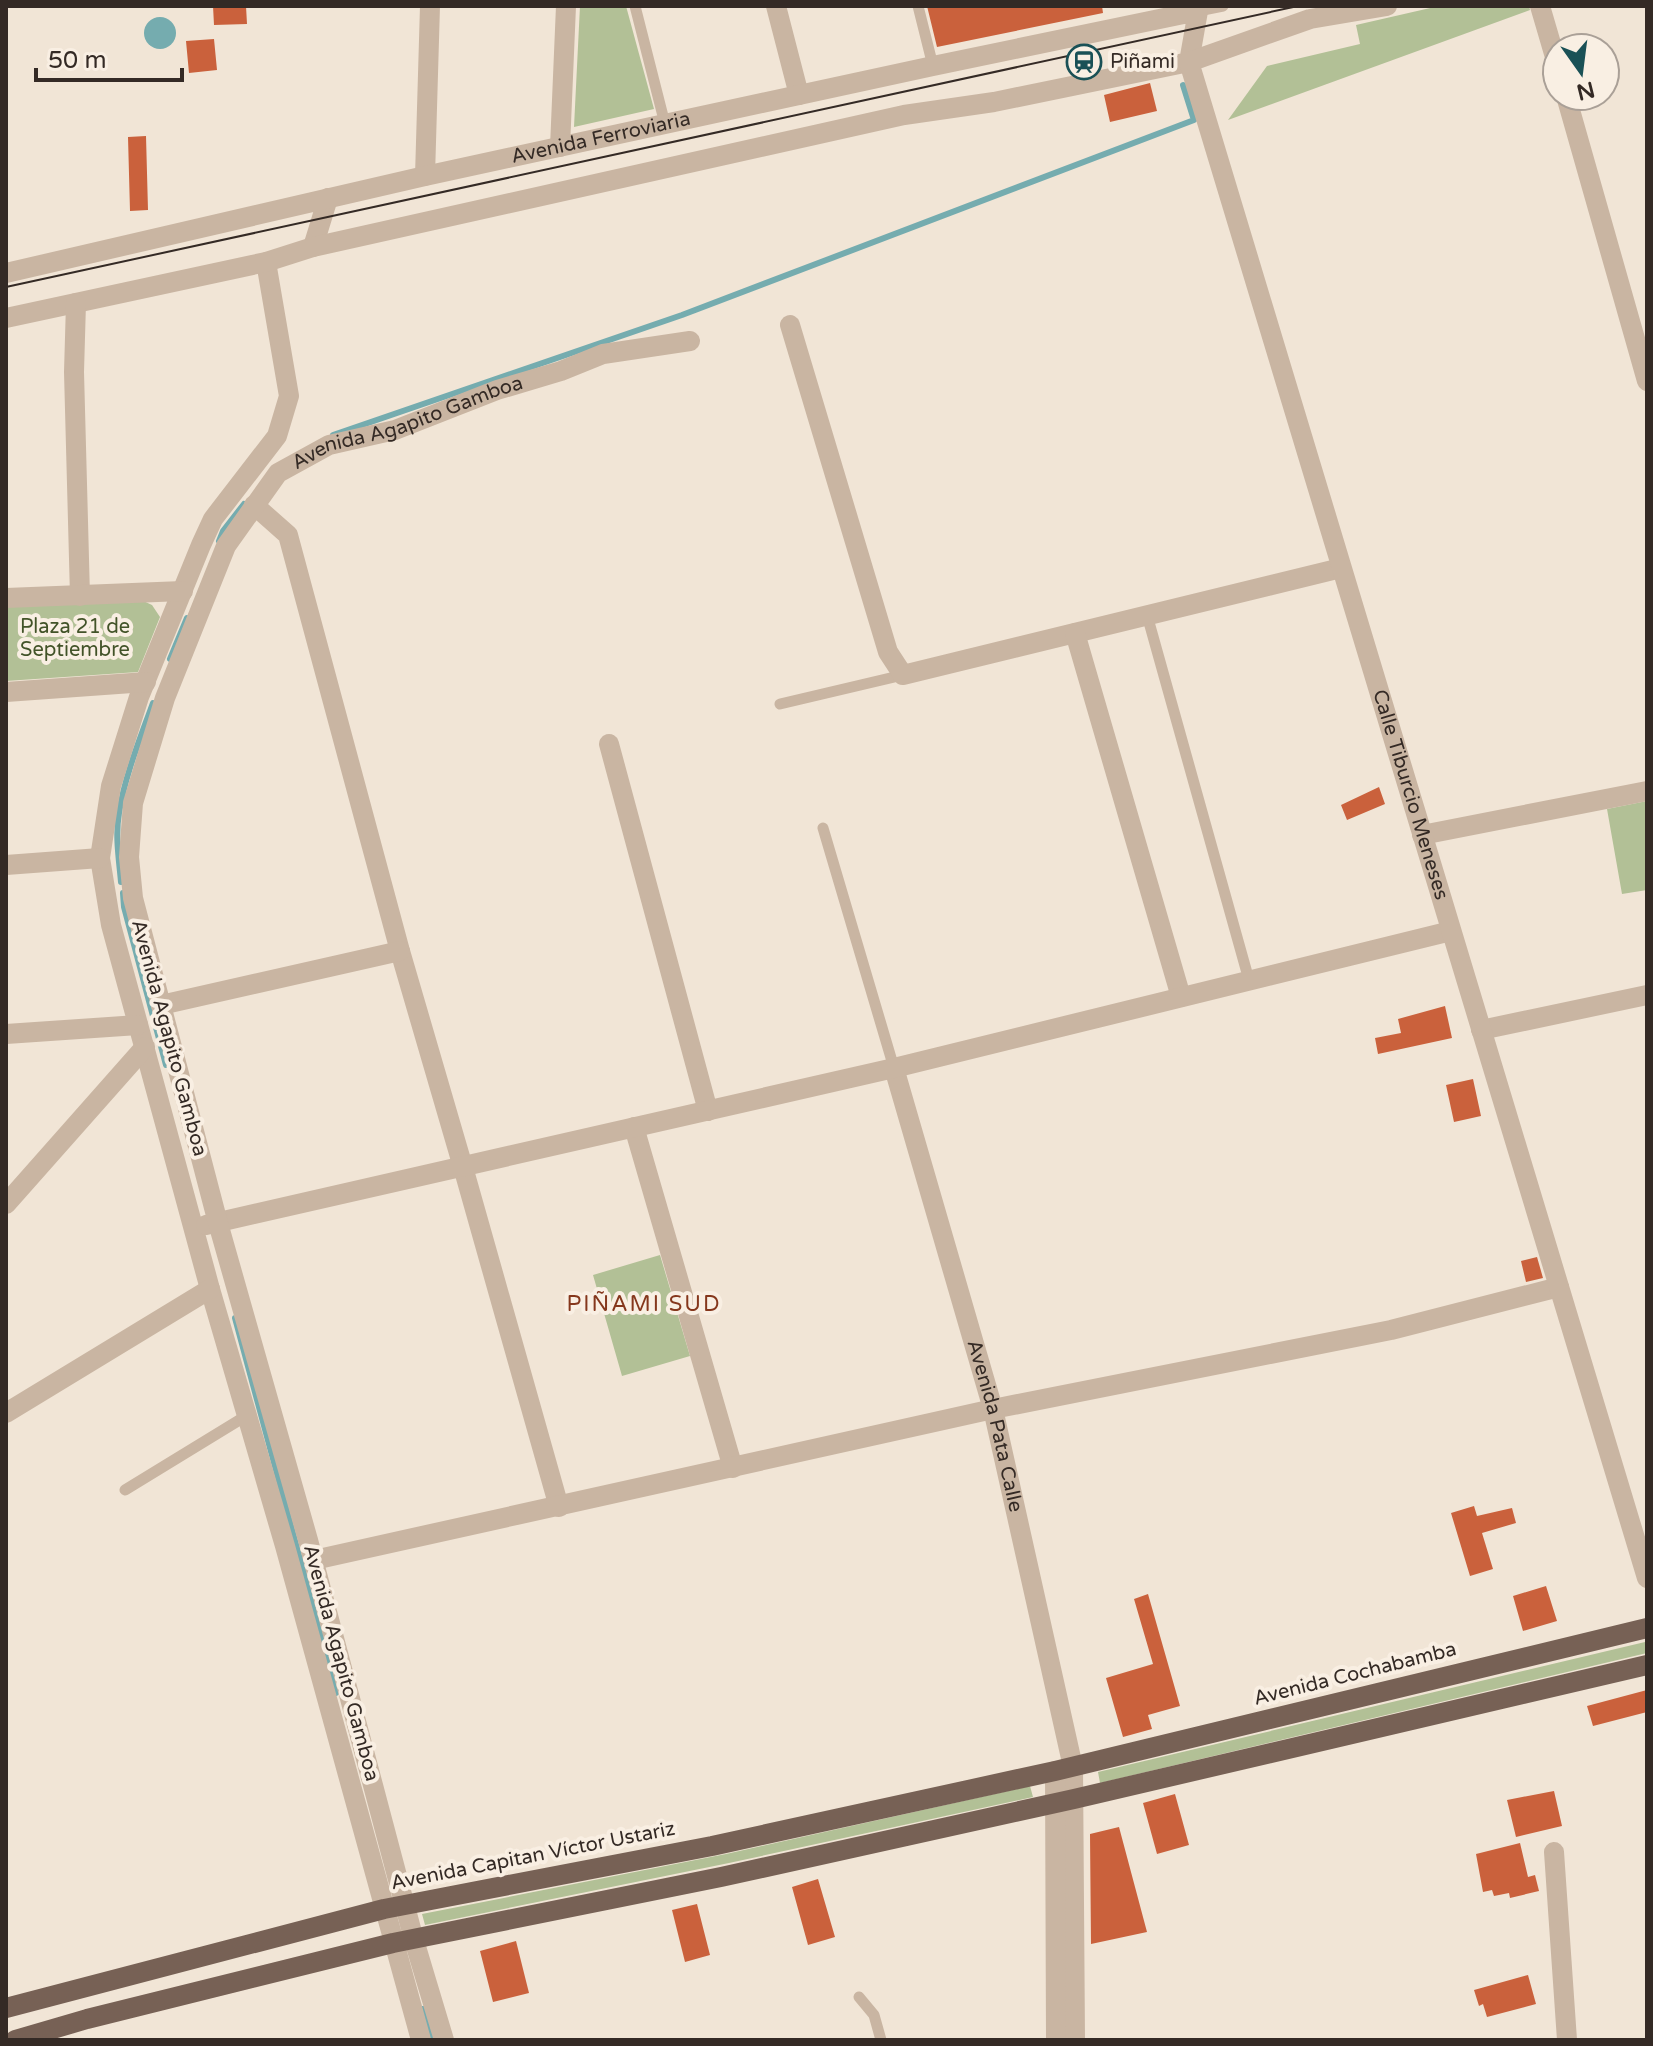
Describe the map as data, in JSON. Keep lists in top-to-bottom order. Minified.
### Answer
{"streets":{"main road":["Avenida Cochabamba","Avenida Capitan Víctor Ustariz"],"street":["Avenida Ferroviaria","Avenida Agapito Gamboa","Calle Tiburcio Meneses","Avenida Pata Calle"]},"crossings":[["Avenida Ferroviaria","Calle Tiburcio Meneses"],["Avenida Agapito Gamboa","Avenida Capitan Víctor Ustariz"],["Avenida Pata Calle","Avenida Cochabamba"],["Avenida Pata Calle","Avenida Capitan Víctor Ustariz"],["Avenida Cochabamba","Avenida Capitan Víctor Ustariz"]],"districts":["PIÑAMI SUD"],"parks":["Plaza 21 de Septiembre"],"places":{"station":["Piñami"]},"scale_bar":"50 m","north":"bottom"}
